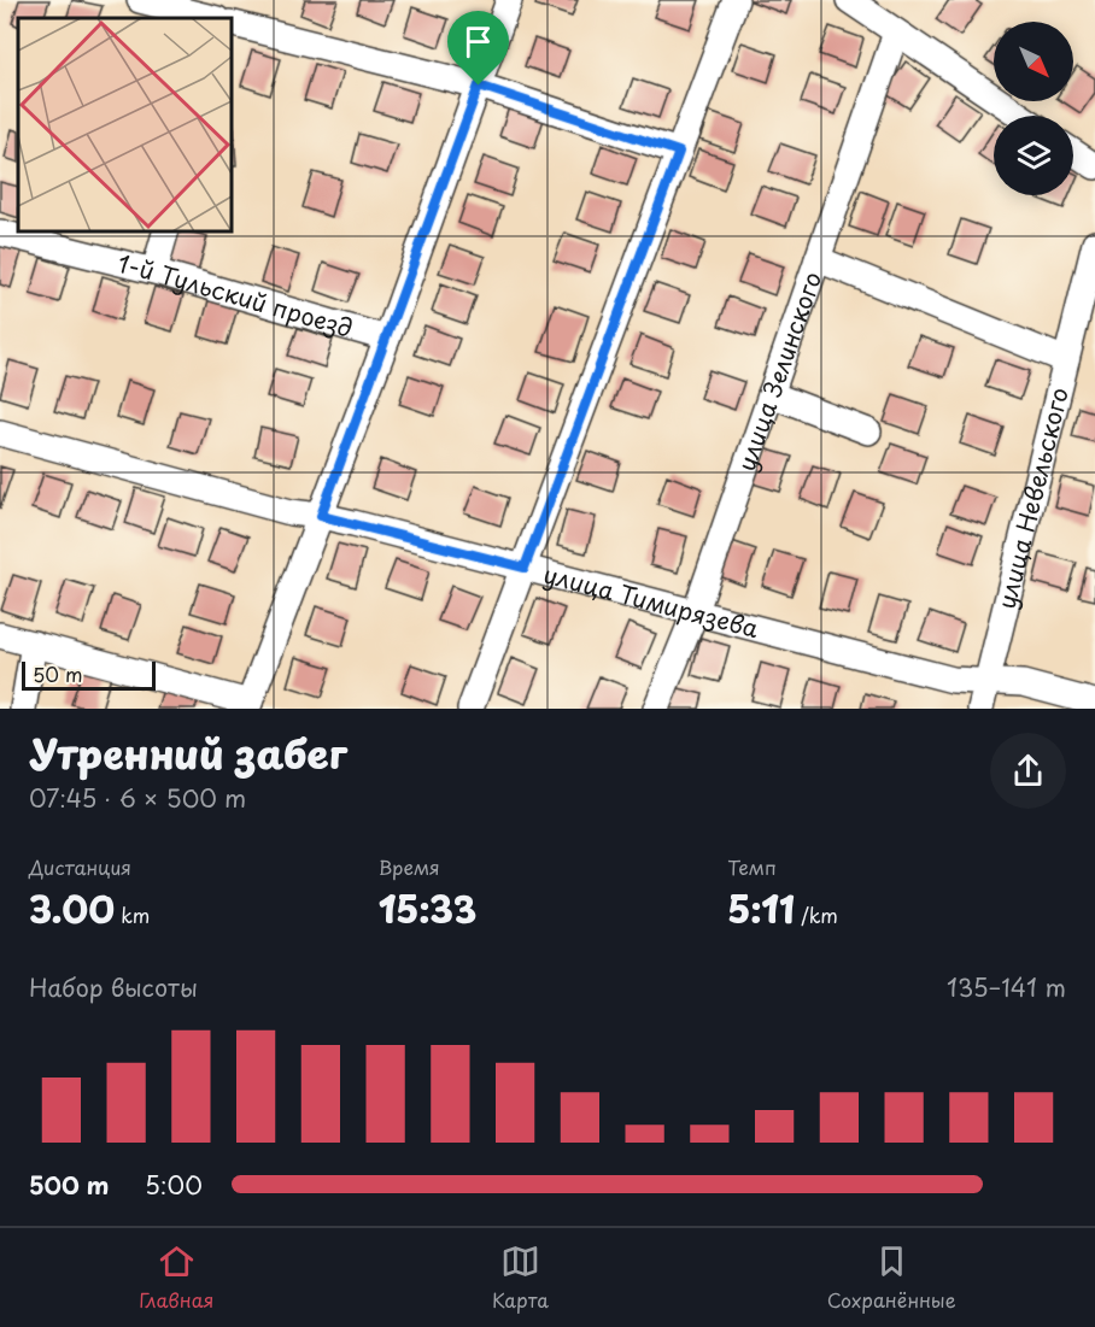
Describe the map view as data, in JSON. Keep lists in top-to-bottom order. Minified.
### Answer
{"streets":{"street":["1-й Тульский проезд","улица Зелинского","улица Невельского","улица Тимирязева"]},"crossings":[["улица Зелинского","улица Тимирязева"],["улица Невельского","улица Тимирязева"]],"scale_bar":"50 m","north":"bottom right","page":{"scale":"50 m","heading":["Утренний забег","07:45 · 6 × 500 m"],"stats":[["Дистанция","3.00 km"],["Время","15:33"],["Темп","5:11 /km"]],"chart":["Набор высоты","135–141 m"],"list":[{"name":"500 m","note":"5:00"}],"tabs":["Главная","Карта","Сохранённые"]}}
